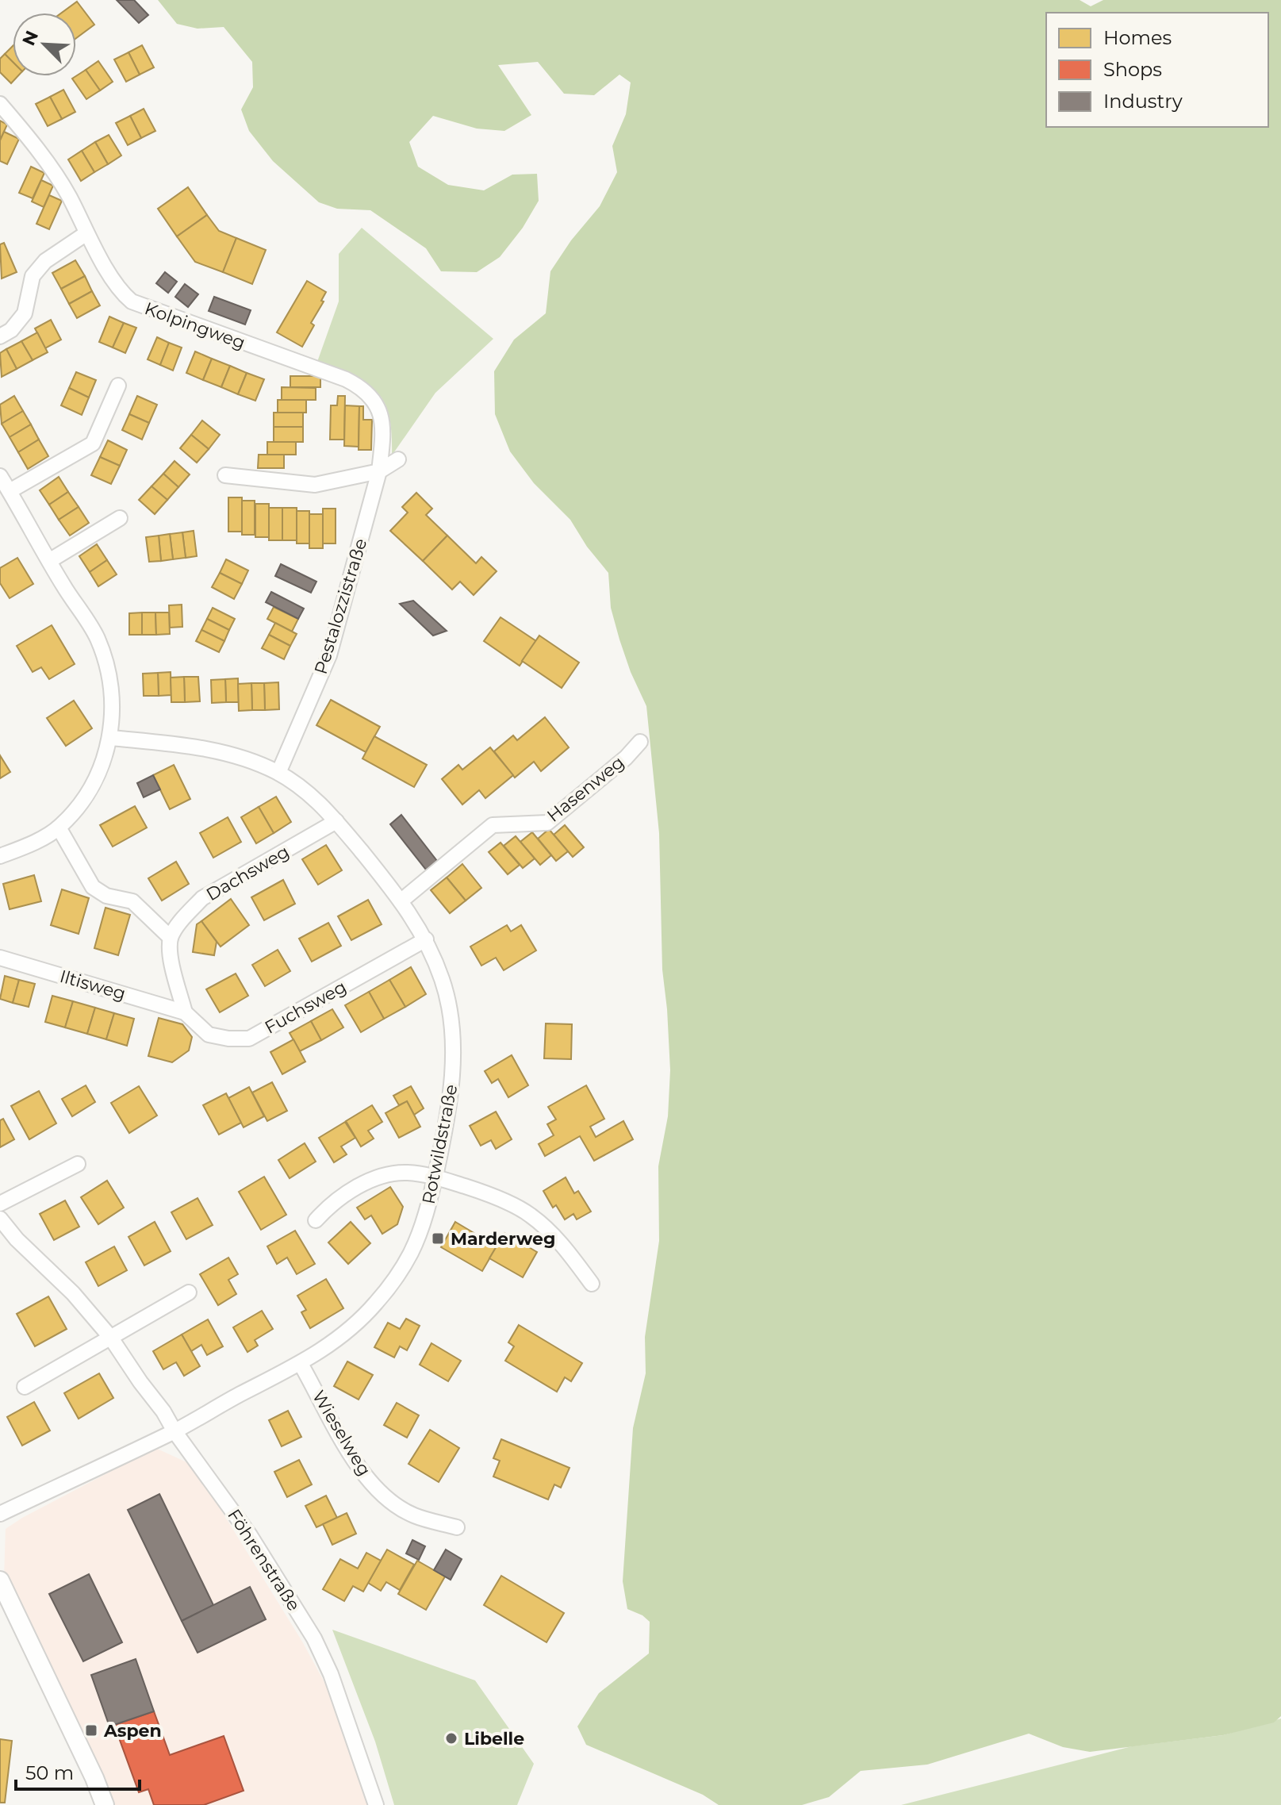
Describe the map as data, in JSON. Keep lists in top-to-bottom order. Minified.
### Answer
{"streets":{"street":["Kolpingweg","Pestalozzistraße","Hasenweg","Dachsweg","Iltisweg","Fuchsweg","Rotwildstraße","Wieselweg","Föhrenstraße"]},"crossings":[["Kolpingweg","Pestalozzistraße"],["Pestalozzistraße","Rotwildstraße"],["Hasenweg","Rotwildstraße"],["Dachsweg","Rotwildstraße"],["Iltisweg","Fuchsweg"],["Fuchsweg","Rotwildstraße"],["Rotwildstraße","Wieselweg"],["Rotwildstraße","Föhrenstraße"]],"places":{"transit":["Marderweg","Aspen"],"other":["Libelle"]},"legend":["Homes","Shops","Industry"],"scale_bar":"50 m","north":"top left"}
